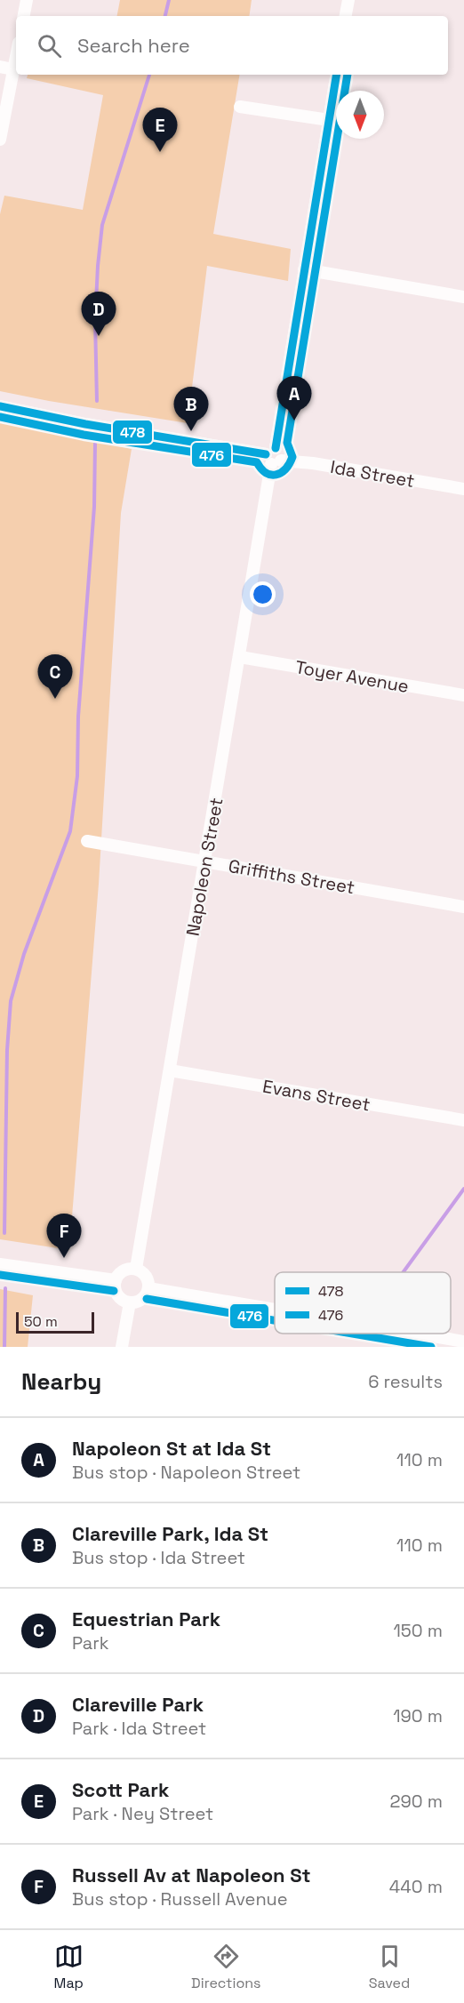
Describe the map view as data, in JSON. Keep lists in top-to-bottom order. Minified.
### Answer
{"streets":{"street":["Ida Street","Toyer Avenue","Napoleon Street","Griffiths Street","Evans Street"]},"crossings":[["Ida Street","Napoleon Street"],["Toyer Avenue","Napoleon Street"],["Napoleon Street","Griffiths Street"],["Napoleon Street","Evans Street"]],"lines":["transit line 478","transit line 476"],"legend":["478","476"],"scale_bar":"50 m","north":"bottom","page":{"search":"Search here","pins":["E","D","A","B","C","F"],"scale":"50 m","heading":["Nearby","6 results"],"list":[{"mark":"A","name":"Napoleon St at Ida St","note":"Bus stop · Napoleon Street","value":"110 m"},{"mark":"B","name":"Clareville Park, Ida St","note":"Bus stop · Ida Street","value":"110 m"},{"mark":"C","name":"Equestrian Park","note":"Park","value":"150 m"},{"mark":"D","name":"Clareville Park","note":"Park · Ida Street","value":"190 m"},{"mark":"E","name":"Scott Park","note":"Park · Ney Street","value":"290 m"},{"mark":"F","name":"Russell Av at Napoleon St","note":"Bus stop · Russell Avenue","value":"440 m"}],"nav":["Map","Directions","Saved"]}}
